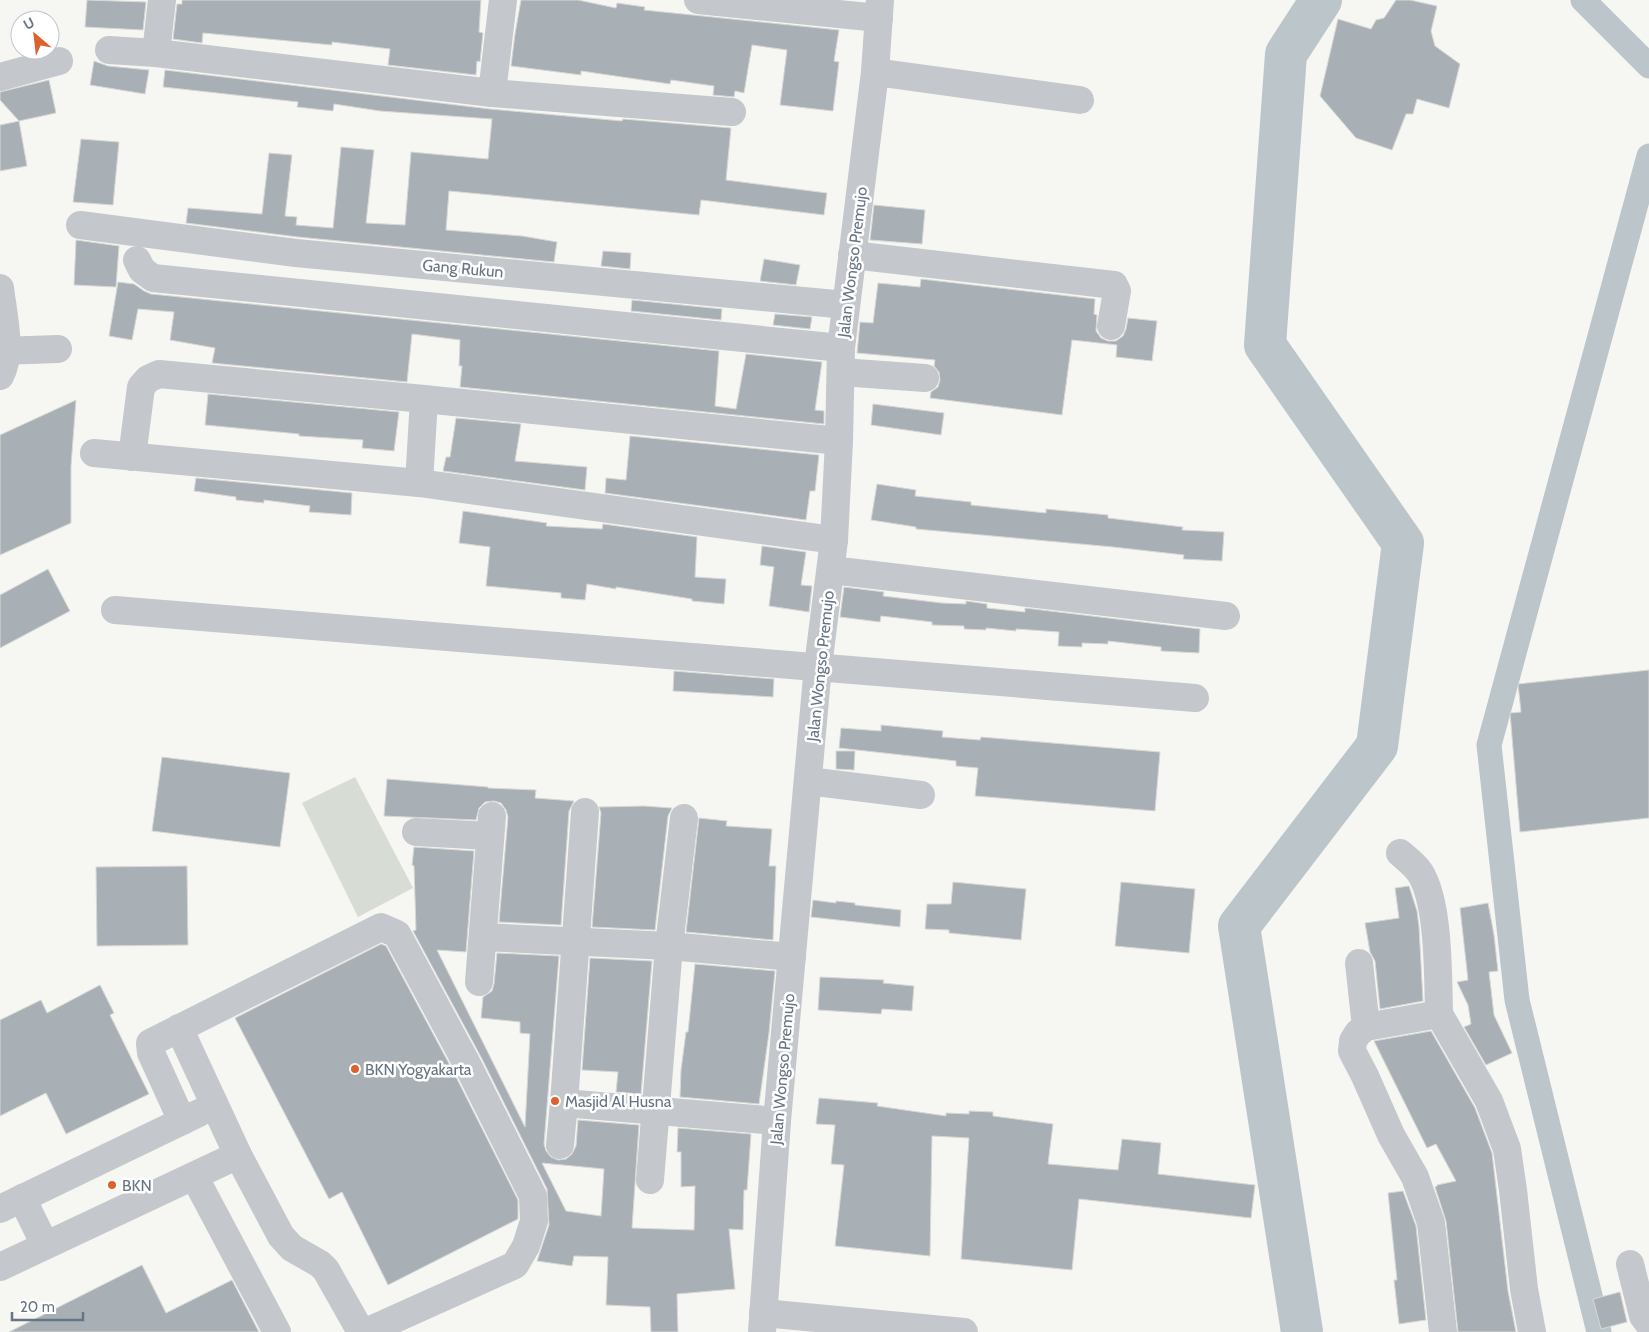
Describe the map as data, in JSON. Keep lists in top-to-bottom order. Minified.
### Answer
{"streets":{"street":["Jalan Wongso Premujo","Gang Rukun"]},"crossings":[["Jalan Wongso Premujo","Gang Rukun"]],"places":["BKN Yogyakarta","Masjid Al Husna","BKN"],"scale_bar":"20 m","north":"top left"}
